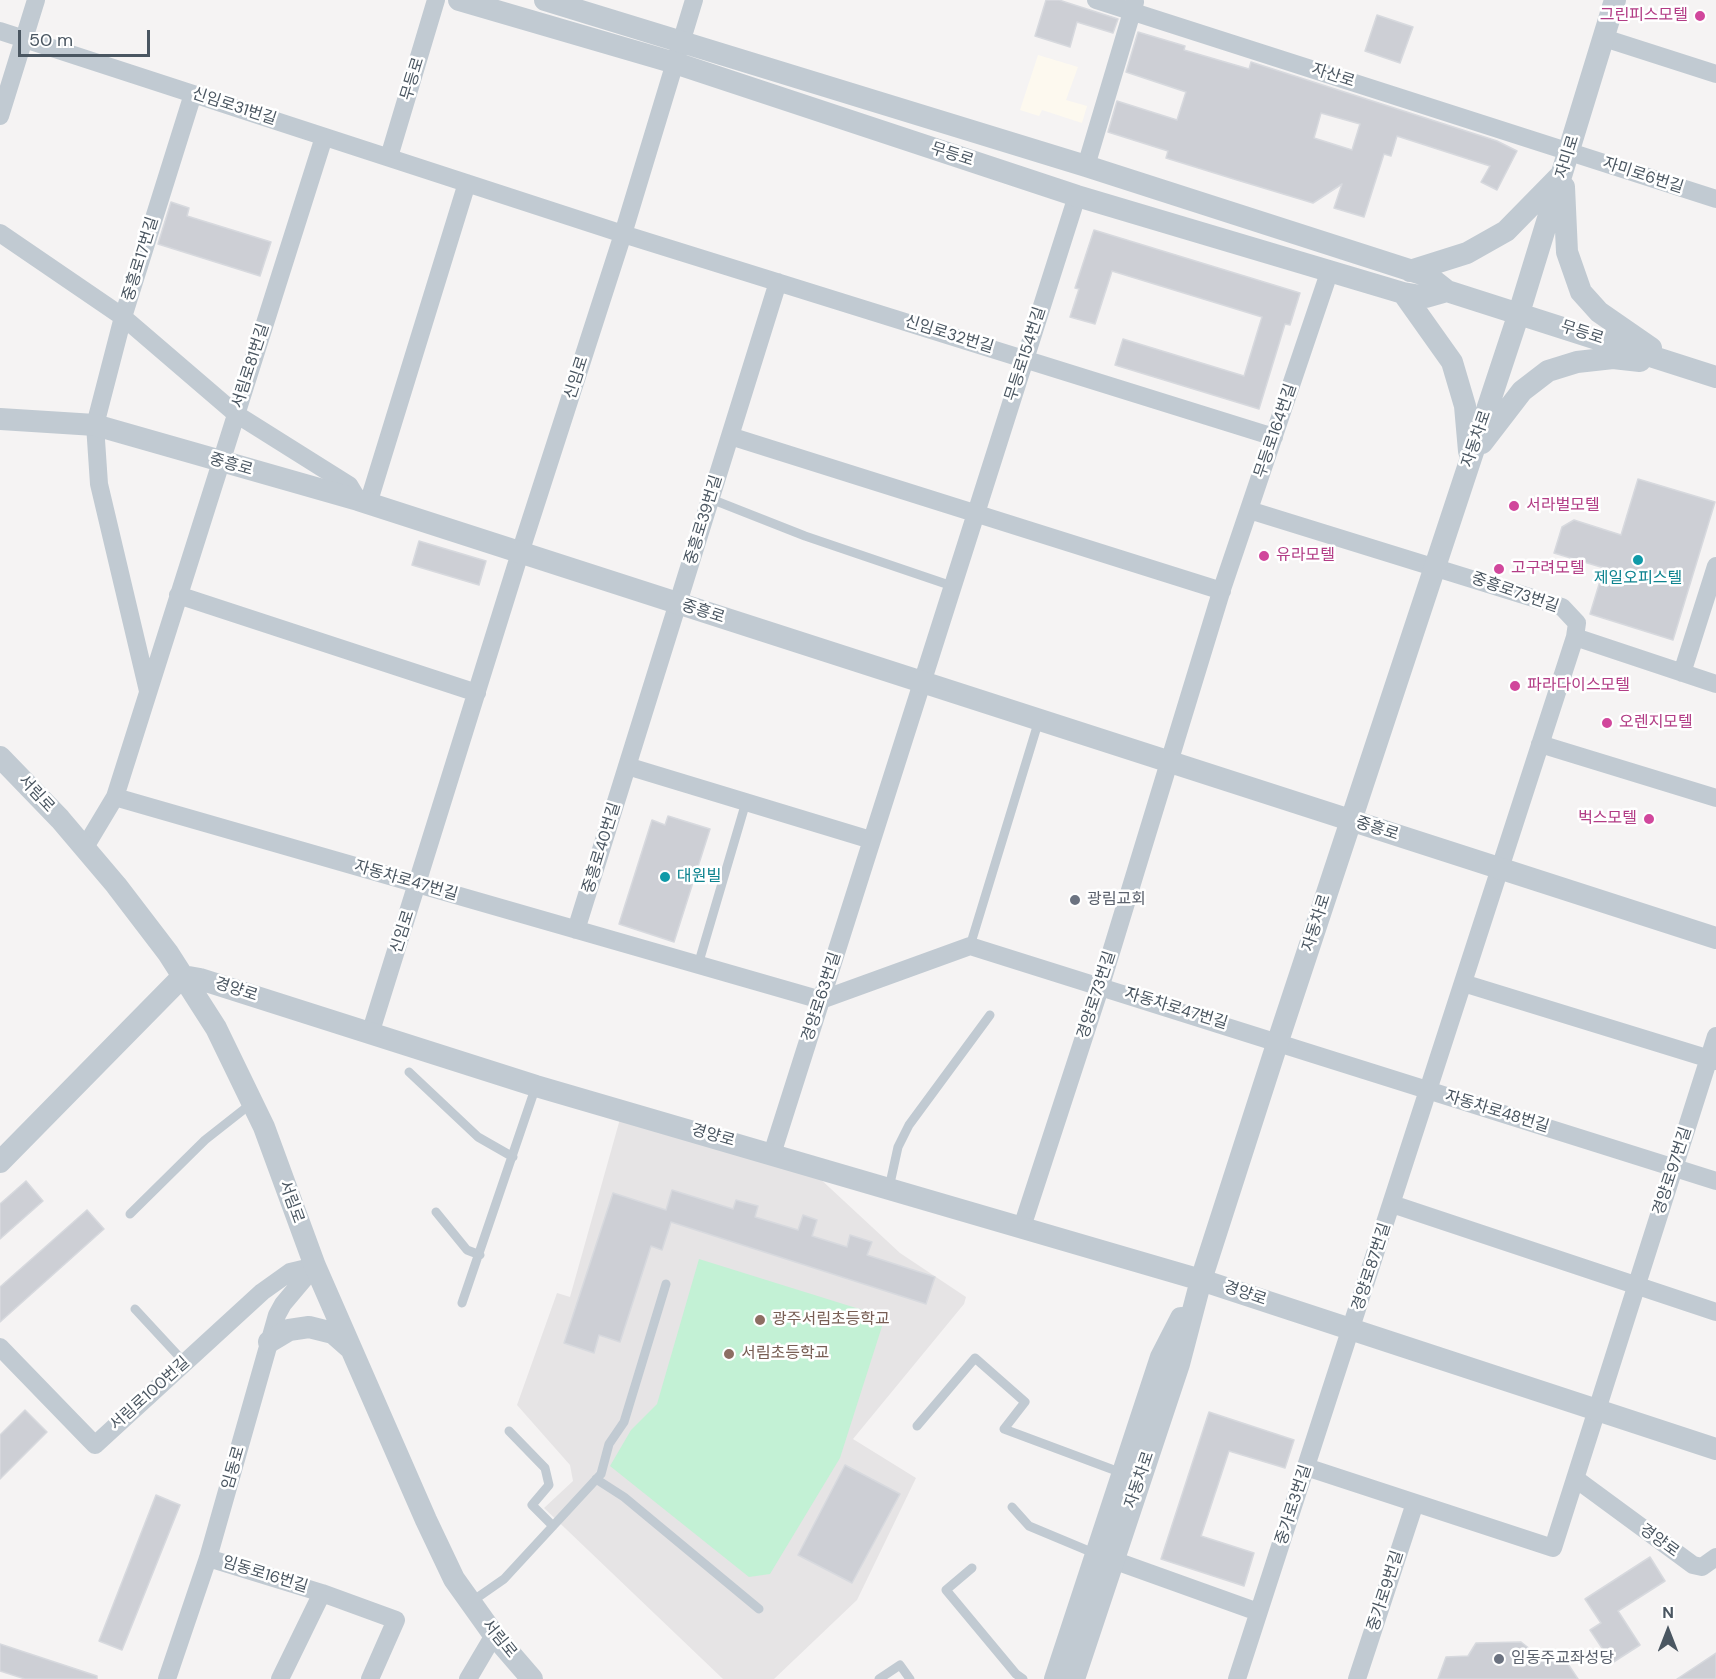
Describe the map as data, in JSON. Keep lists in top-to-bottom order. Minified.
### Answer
{"streets":{"street":["자산로","무등로","신임로31번길","자미로","자미로6번길","중흥로17번길","신임로32번길","무등로154번길","서림로81번길","신임로","무등로164번길","자동차로","중흥로","중흥로39번길","중흥로73번길","서림로","중흥로40번길","자동차로47번길","경양로","경양로73번길","경양로63번길","자동차로48번길","경양로97번길","경양로87번길","서림로100번길","임동로","중가로3번길","임동로16번길","중가로9번길"]},"crossings":[["자산로","자미로"],["자산로","자미로6번길"],["무등로","신임로31번길"],["무등로","자미로"],["무등로","무등로154번길"],["무등로","신임로"],["무등로","무등로164번길"],["무등로","자동차로"],["신임로31번길","중흥로17번길"],["신임로31번길","신임로32번길"],["신임로31번길","서림로81번길"],["신임로31번길","신임로"],["자미로","자미로6번길"],["자미로","자동차로"],["중흥로17번길","중흥로"],["신임로32번길","무등로154번길"],["신임로32번길","신임로"],["신임로32번길","무등로164번길"],["신임로32번길","중흥로39번길"],["무등로154번길","중흥로"],["무등로154번길","경양로63번길"],["서림로81번길","중흥로"],["서림로81번길","서림로"],["서림로81번길","자동차로47번길"],["신임로","중흥로"],["신임로","자동차로47번길"],["신임로","경양로"],["무등로164번길","중흥로"],["무등로164번길","경양로73번길"],["자동차로","중흥로"],["자동차로","중흥로73번길"],["자동차로","자동차로47번길"],["자동차로","경양로"],["자동차로","자동차로48번길"],["중흥로","중흥로39번길"],["중흥로","중흥로40번길"],["중흥로","경양로73번길"],["중흥로","경양로63번길"],["중흥로","경양로87번길"],["중흥로39번길","중흥로40번길"],["서림로","경양로"],["서림로","서림로100번길"],["서림로","임동로"],["중흥로40번길","자동차로47번길"],["자동차로47번길","경양로73번길"],["자동차로47번길","경양로63번길"],["자동차로47번길","자동차로48번길"],["경양로","경양로73번길"],["경양로","경양로63번길"],["경양로","경양로97번길"],["경양로","경양로87번길"],["경양로","중가로3번길"],["자동차로48번길","경양로97번길"],["자동차로48번길","경양로87번길"],["경양로97번길","경양로87번길"],["경양로87번길","중가로3번길"],["서림로100번길","임동로"],["임동로","임동로16번길"]],"places":["그린피스모텔","서라벌모텔","유라모텔","제일오피스텔","고구려모텔","파라다이스모텔","오렌지모텔","벅스모텔","대원빌","광림교회","광주서림초등학교","서림초등학교","임동주교좌성당"],"scale_bar":"50 m","north":"top"}
